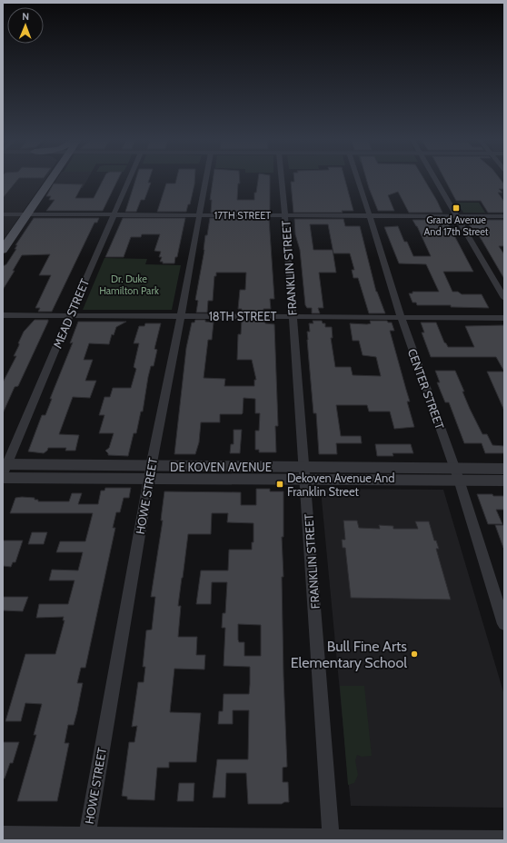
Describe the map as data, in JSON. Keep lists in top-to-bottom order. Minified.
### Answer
{"streets":{"street":["17TH STREET","FRANKLIN STREET","MEAD STREET","18TH STREET","CENTER STREET","DE KOVEN AVENUE","HOWE STREET"]},"crossings":[["17TH STREET","FRANKLIN STREET"],["17TH STREET","MEAD STREET"],["17TH STREET","CENTER STREET"],["17TH STREET","HOWE STREET"],["FRANKLIN STREET","18TH STREET"],["FRANKLIN STREET","DE KOVEN AVENUE"],["MEAD STREET","18TH STREET"],["MEAD STREET","DE KOVEN AVENUE"],["18TH STREET","CENTER STREET"],["18TH STREET","HOWE STREET"],["CENTER STREET","DE KOVEN AVENUE"],["DE KOVEN AVENUE","HOWE STREET"]],"parks":["Dr. Duke Hamilton Park"],"places":{"transit":["Grand Avenue And 17th Street","Dekoven Avenue And Franklin Street"],"other":["Bull Fine Arts Elementary School"]},"north":"top"}
